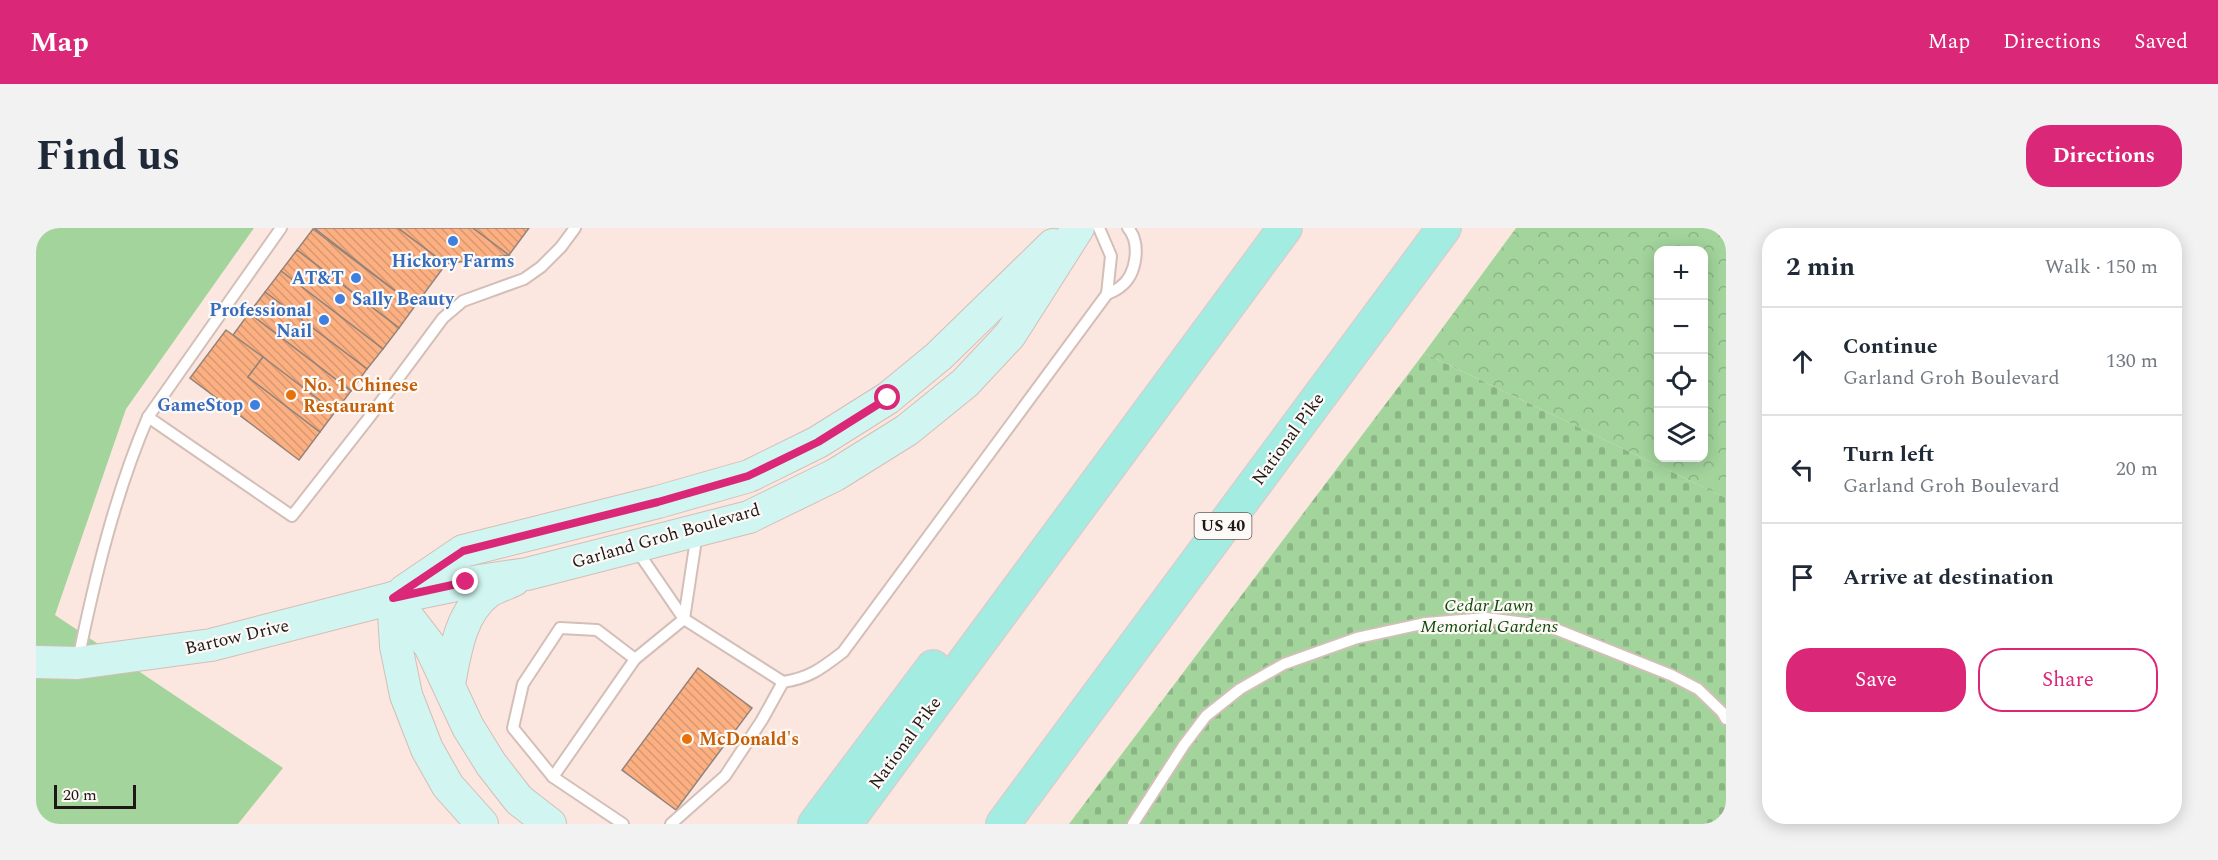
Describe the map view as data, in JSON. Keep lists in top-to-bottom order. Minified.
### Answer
{"streets":{"main road":["National Pike","US 40"],"street":["Garland Groh Boulevard","Bartow Drive"]},"crossings":[["Garland Groh Boulevard","Bartow Drive"]],"parks":["Cedar Lawn Memorial Gardens"],"places":["Hickory Farms","AT&T","Sally Beauty","Professional Nail","No. 1 Chinese Restaurant","GameStop","McDonald's"],"scale_bar":"20 m","page":{"header":"Map","nav":["Map","Directions","Saved"],"title":"Find us","buttons":["Directions",["Save","Share"]],"heading":["2 min","Walk · 150 m"],"map_buttons":["+","−"],"list":[["Continue","Garland Groh Boulevard","130 m"],["Turn left","Garland Groh Boulevard","20 m"],"Arrive at destination"],"scale":"20 m"}}
